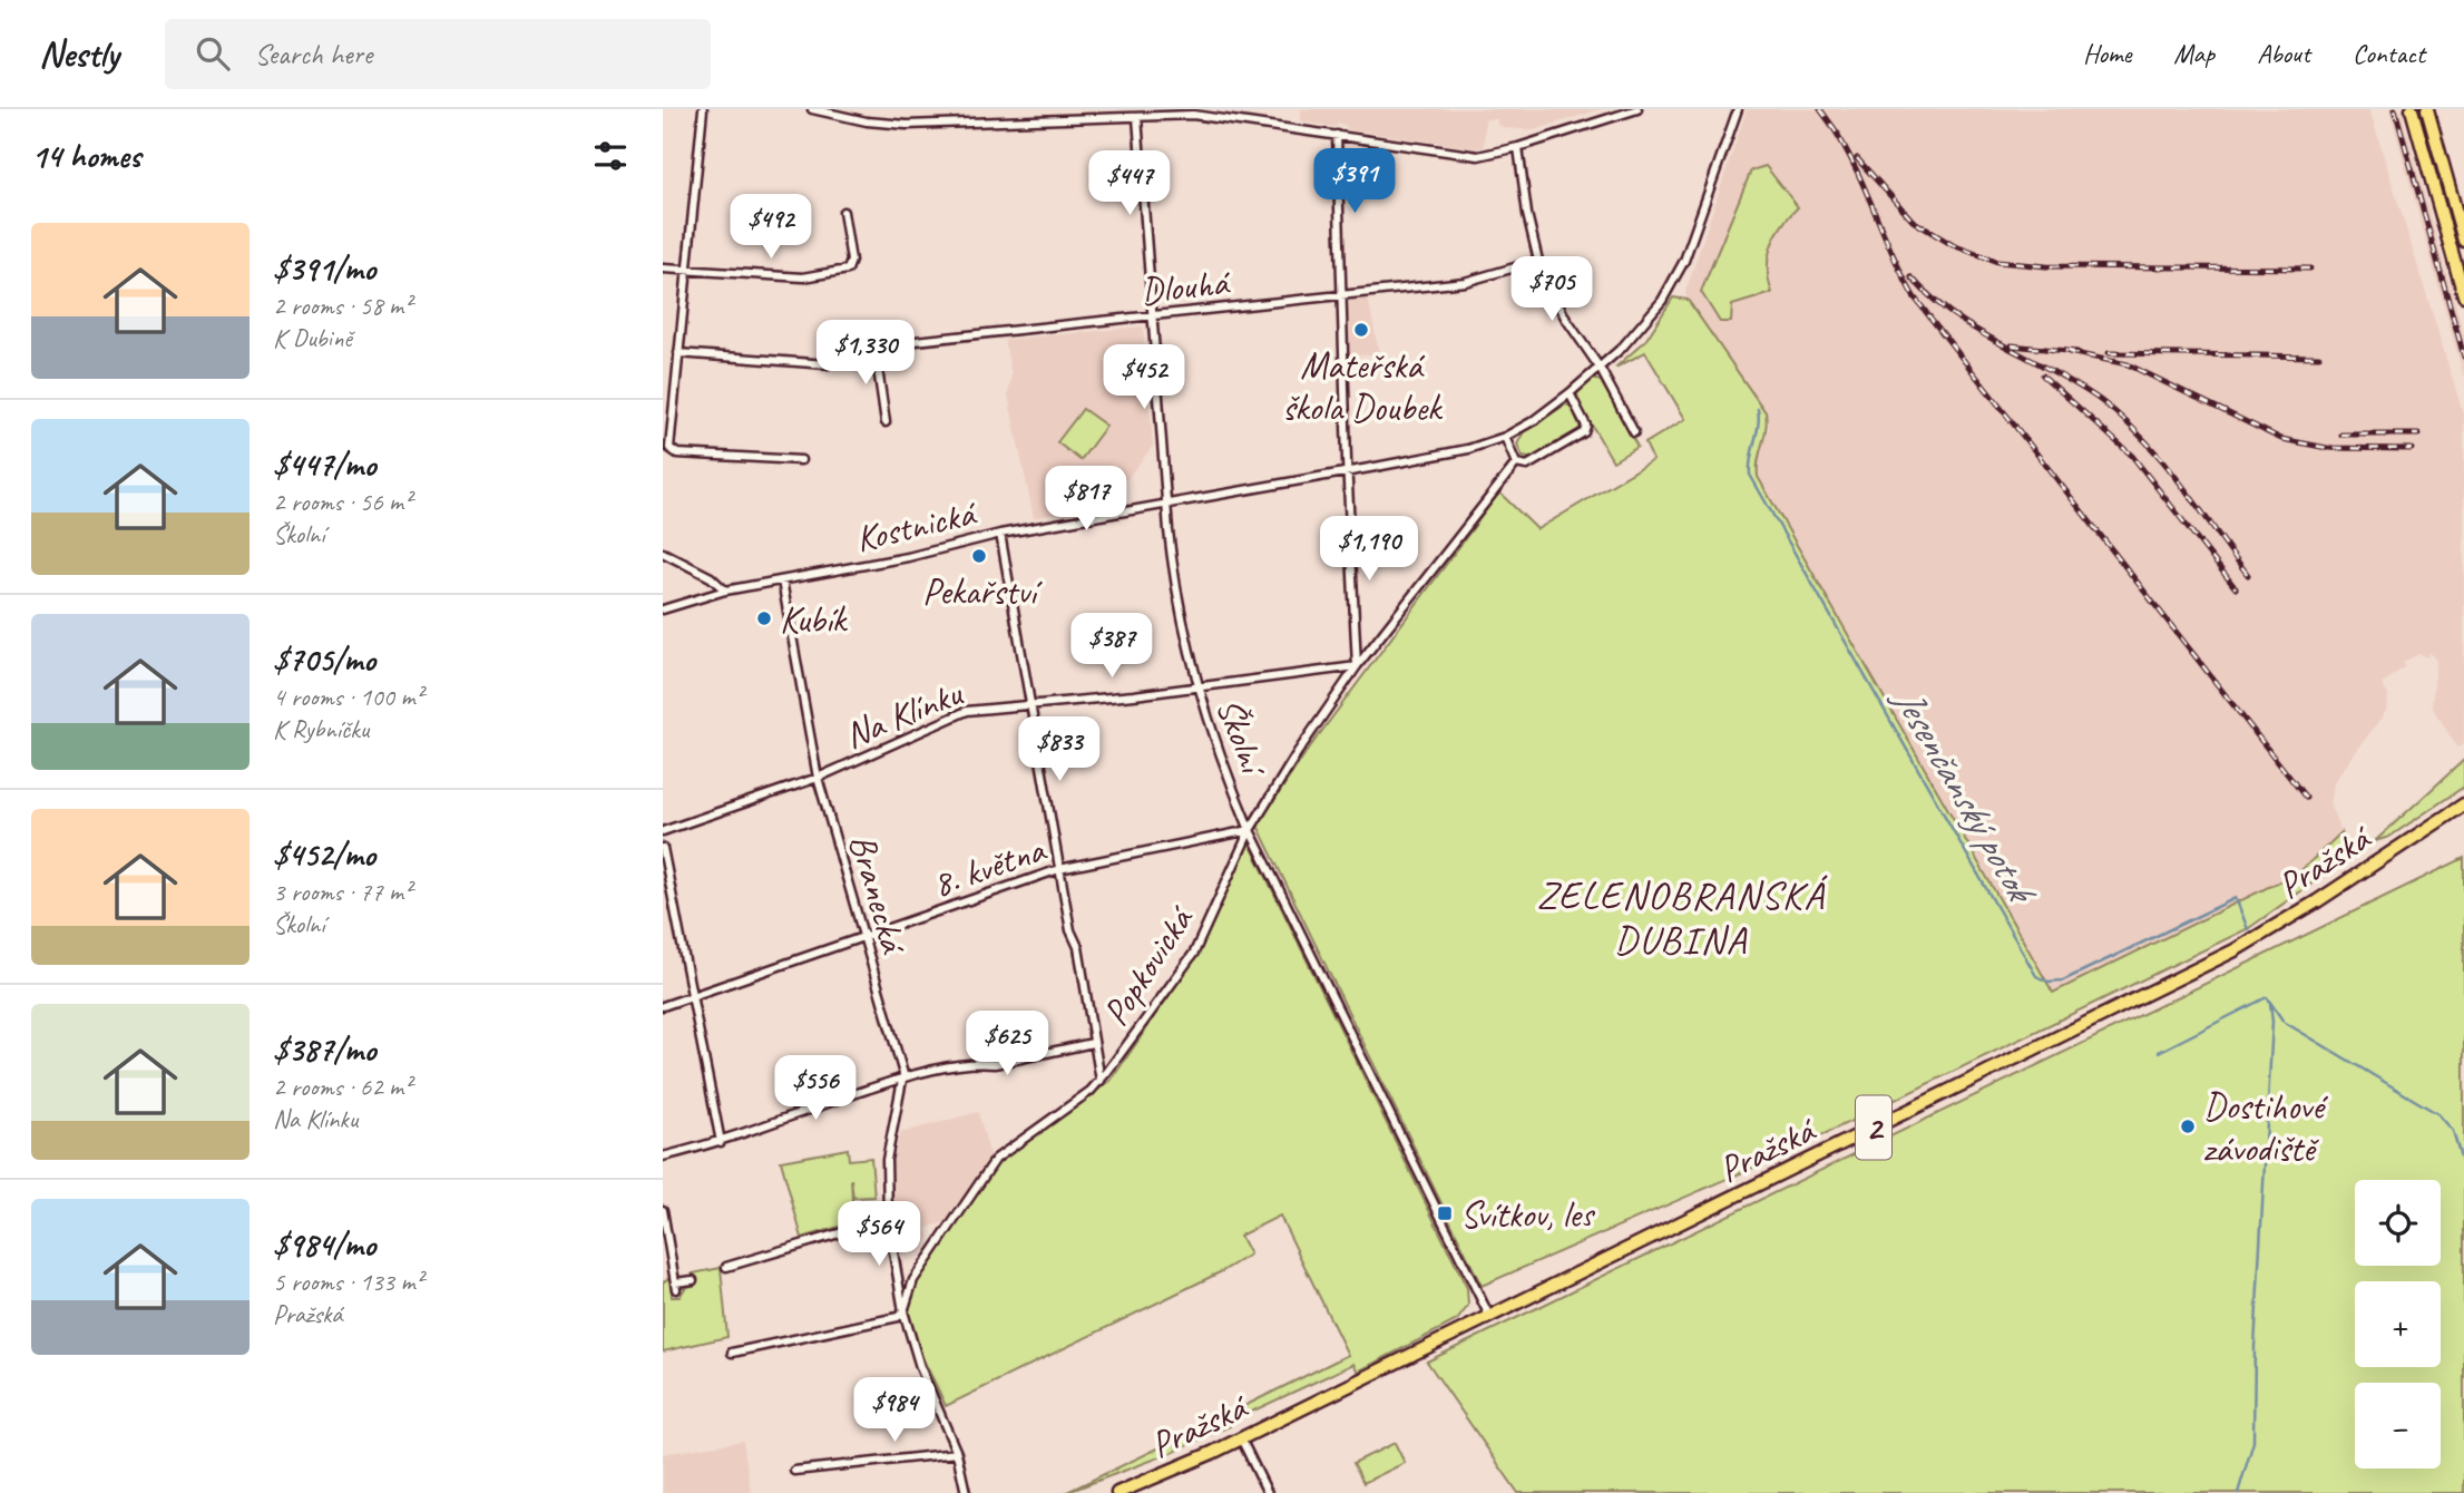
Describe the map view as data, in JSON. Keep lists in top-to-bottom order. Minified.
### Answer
{"streets":{"main road":["Pražská","2"],"street":["Dlouhá","Kostnická","Na Klínku","Školní","8. května","Branecká","Popkovická"]},"crossings":[["Dlouhá","Školní"],["Kostnická","Školní"],["Kostnická","Branecká"],["Na Klínku","Školní"],["Na Klínku","Branecká"],["Na Klínku","Popkovická"],["Školní","Pražská"],["Školní","8. května"],["Školní","Popkovická"],["8. května","Branecká"],["8. května","Popkovická"],["Branecká","Popkovická"]],"districts":["ZELENOBRANSKÁ DUBINA"],"water":["Jesenčanský potok"],"places":{"other":["Mateřská škola Doubek","Pekařství","Kubík","Dostihové závodiště"],"transit":["Svítkov, les"]},"page":{"header":"Nestly","search":"Search here","nav":["Home","Map","About","Contact"],"heading":"14 homes","price":["$391","$447","$492","$705","$1,330","$452","$817","$1,190","$387","$833","$625","$556","$564","$984"],"list":[{"name":"$391/mo","note":"2 rooms · 58 m² · K Dubině"},{"name":"$447/mo","note":"2 rooms · 56 m² · Školní"},{"name":"$705/mo","note":"4 rooms · 100 m² · K Rybníčku"},{"name":"$452/mo","note":"3 rooms · 77 m² · Školní"},{"name":"$387/mo","note":"2 rooms · 62 m² · Na Klínku"},{"name":"$984/mo","note":"5 rooms · 133 m² · Pražská"}],"map_buttons":["+","−"]}}
